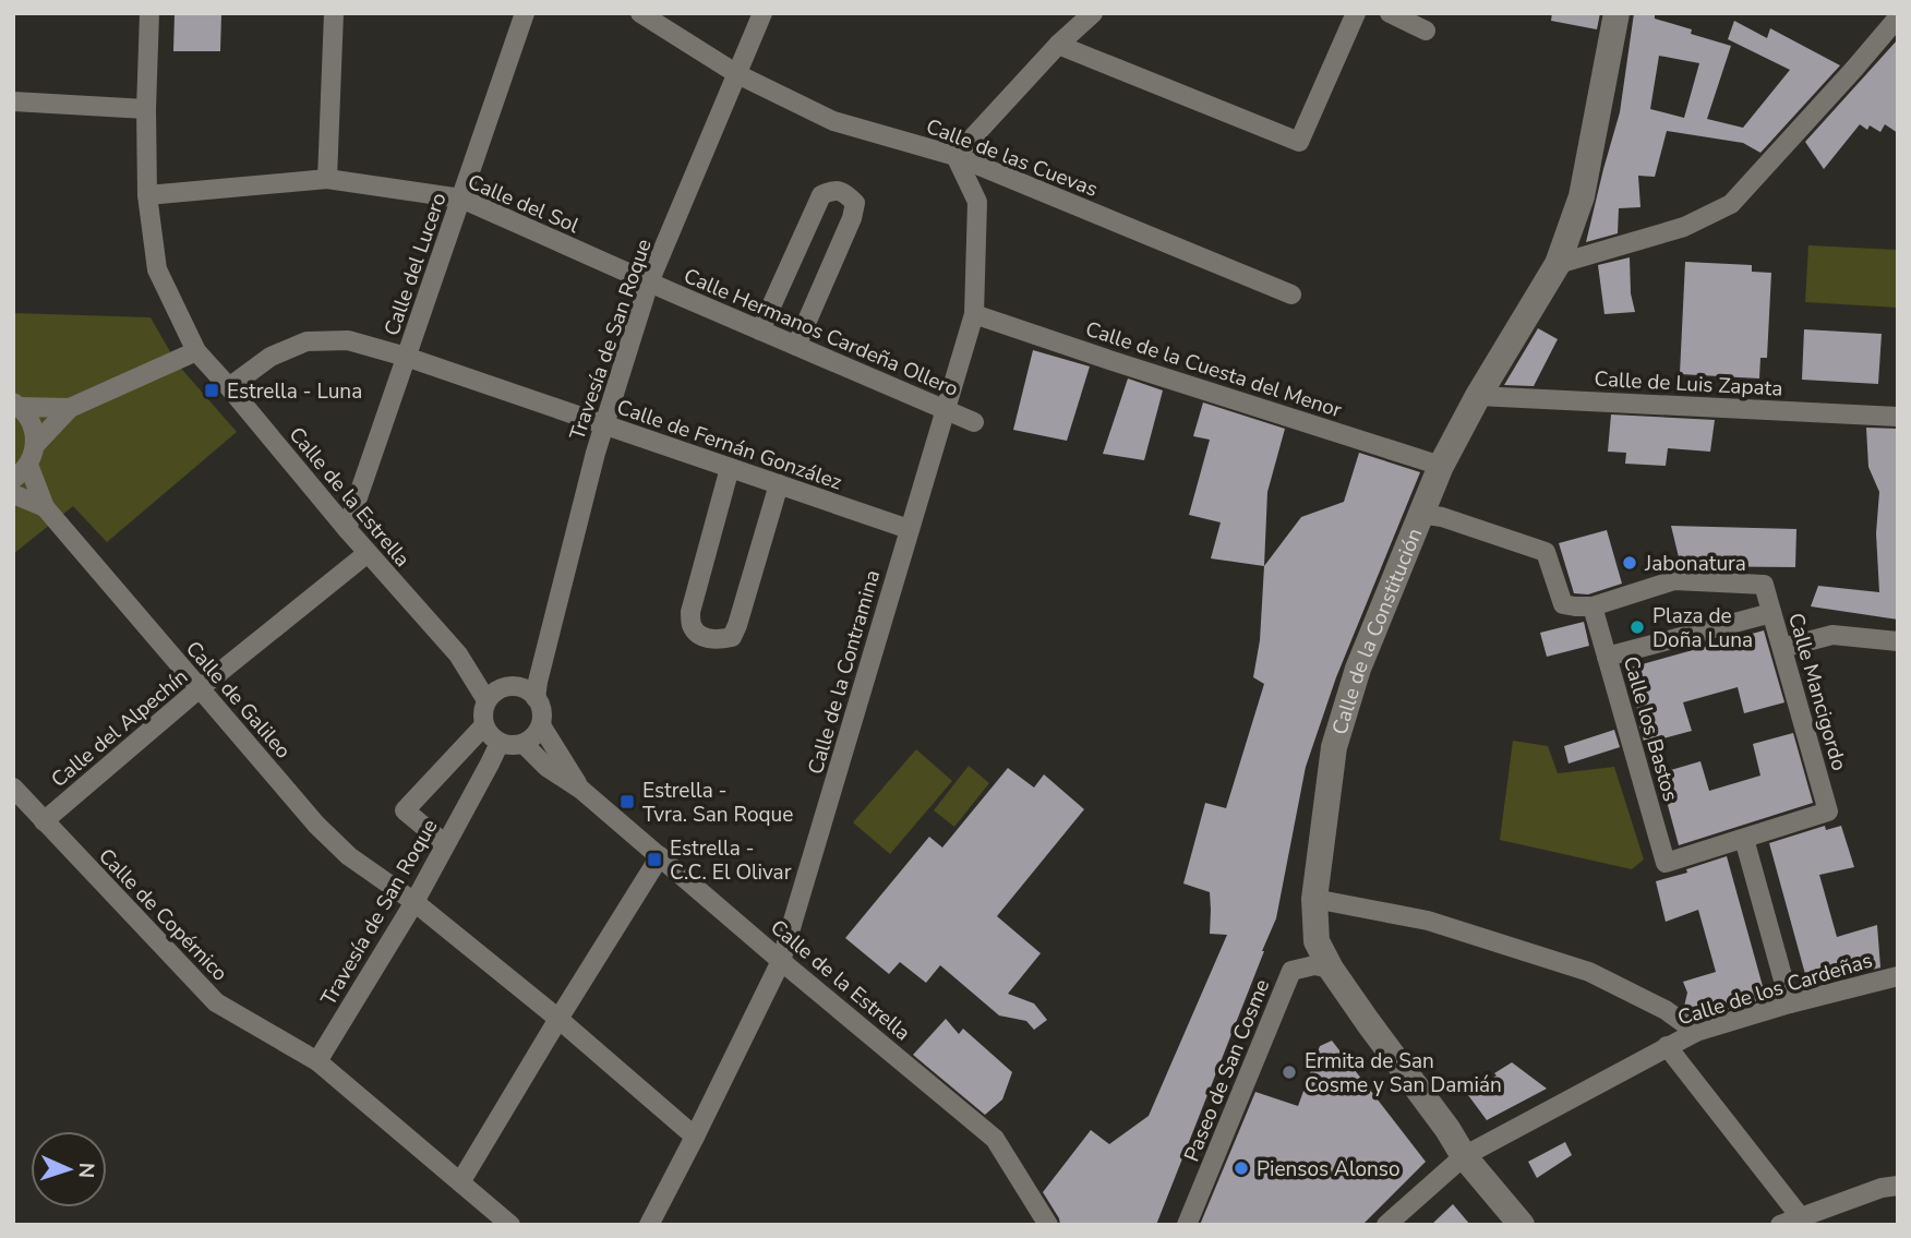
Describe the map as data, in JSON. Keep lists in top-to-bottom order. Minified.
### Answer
{"streets":{"street":["Calle de las Cuevas","Calle del Sol","Calle del Lucero","Calle Hermanos Cardeña Ollero","Travesía de San Roque","Calle de la Cuesta del Menor","Calle de Luis Zapata","Calle de Fernán González","Calle de la Estrella","Calle de la Constitución","Calle de la Contramina","Calle Mancigordo","Calle de Galileo","Calle del Alpechín","Calle los Bastos","Calle de Copérnico","Calle de los Cardeñas","Paseo de San Cosme"]},"crossings":[["Calle de las Cuevas","Travesía de San Roque"],["Calle de las Cuevas","Calle de la Contramina"],["Calle del Sol","Calle del Lucero"],["Calle del Sol","Calle Hermanos Cardeña Ollero"],["Calle del Sol","Travesía de San Roque"],["Calle del Sol","Calle de la Estrella"],["Calle del Lucero","Calle de Fernán González"],["Calle del Lucero","Calle de la Estrella"],["Calle Hermanos Cardeña Ollero","Travesía de San Roque"],["Calle Hermanos Cardeña Ollero","Calle de la Contramina"],["Travesía de San Roque","Calle de Fernán González"],["Travesía de San Roque","Calle de la Estrella"],["Travesía de San Roque","Calle de Galileo"],["Travesía de San Roque","Calle de Copérnico"],["Calle de la Cuesta del Menor","Calle de la Constitución"],["Calle de la Cuesta del Menor","Calle de la Contramina"],["Calle de Luis Zapata","Calle de la Constitución"],["Calle de Fernán González","Calle de la Estrella"],["Calle de Fernán González","Calle de la Contramina"],["Calle de la Estrella","Calle de la Contramina"],["Calle de la Estrella","Calle del Alpechín"],["Calle de la Constitución","Calle de los Cardeñas"],["Calle de la Constitución","Paseo de San Cosme"],["Calle de la Contramina","Calle de Galileo"],["Calle Mancigordo","Calle los Bastos"],["Calle de Galileo","Calle del Alpechín"],["Calle del Alpechín","Calle de Copérnico"]],"places":{"transit":["Estrella - Luna","Estrella - Tvra. San Roque","Estrella - C.C. El Olivar"],"other":["Jabonatura","Plaza de Doña Luna","Ermita de San Cosme y San Damián","Piensos Alonso"]},"north":"right"}
